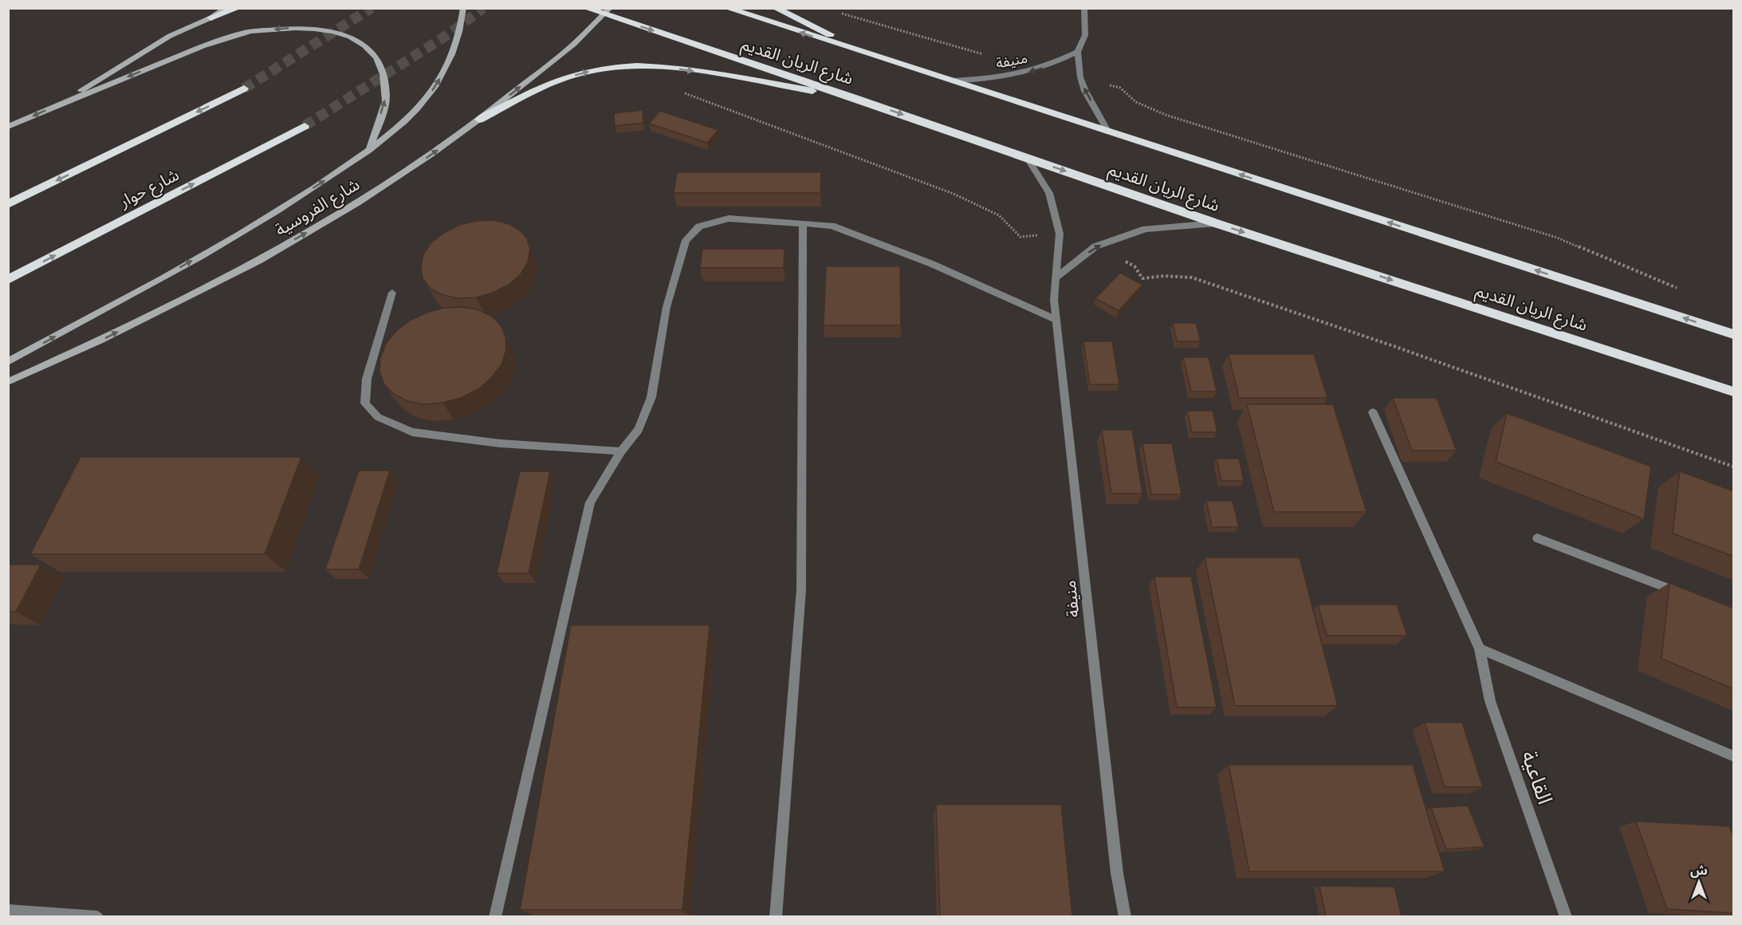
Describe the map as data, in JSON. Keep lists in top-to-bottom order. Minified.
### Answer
{"streets":{"highway":["شارع الريان القديم","شارع حوار"],"main road":["شارع الفروسية"],"street":["منيفة","القاعية"]},"crossings":[["منيفة","شارع الريان القديم"],["شارع الريان القديم","شارع الفروسية"]],"north":"top"}
